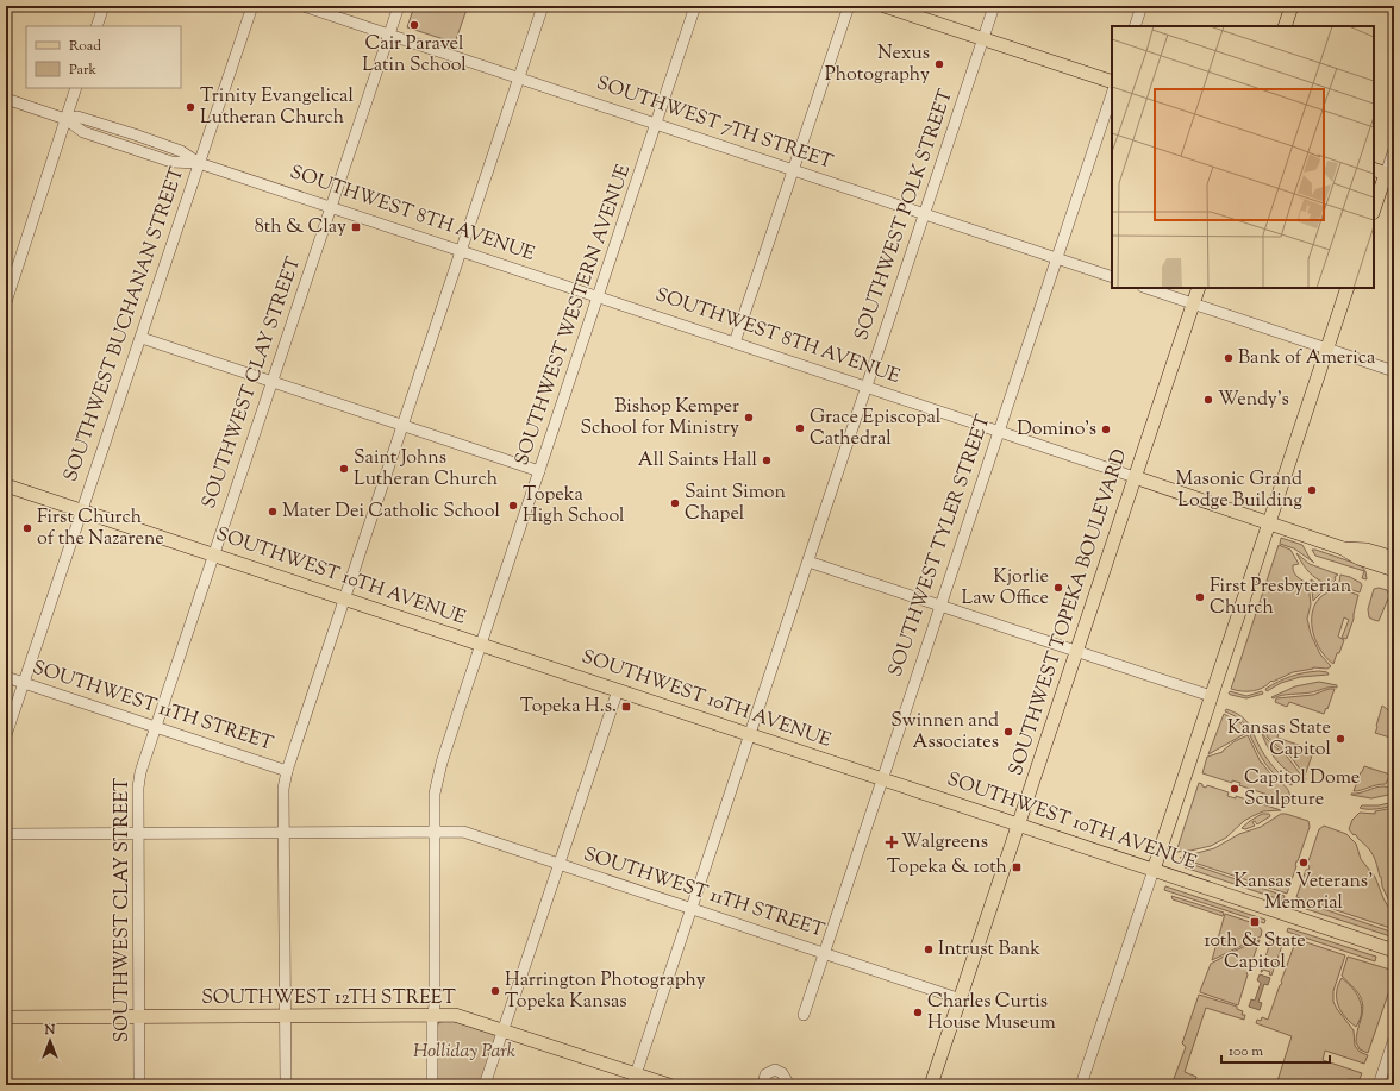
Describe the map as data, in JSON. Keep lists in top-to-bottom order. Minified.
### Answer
{"streets":{"main road":["SOUTHWEST 8TH AVENUE","SOUTHWEST 10TH AVENUE","SOUTHWEST TOPEKA BOULEVARD","SOUTHWEST 12TH STREET"],"street":["SOUTHWEST 7TH STREET","SOUTHWEST POLK STREET","SOUTHWEST WESTERN AVENUE","SOUTHWEST BUCHANAN STREET","SOUTHWEST CLAY STREET","SOUTHWEST TYLER STREET","SOUTHWEST 11TH STREET"]},"crossings":[["SOUTHWEST 7TH STREET","SOUTHWEST POLK STREET"],["SOUTHWEST 7TH STREET","SOUTHWEST WESTERN AVENUE"],["SOUTHWEST 7TH STREET","SOUTHWEST CLAY STREET"],["SOUTHWEST 7TH STREET","SOUTHWEST TYLER STREET"],["SOUTHWEST 8TH AVENUE","SOUTHWEST POLK STREET"],["SOUTHWEST 8TH AVENUE","SOUTHWEST WESTERN AVENUE"],["SOUTHWEST 8TH AVENUE","SOUTHWEST BUCHANAN STREET"],["SOUTHWEST 8TH AVENUE","SOUTHWEST CLAY STREET"],["SOUTHWEST 8TH AVENUE","SOUTHWEST TYLER STREET"],["SOUTHWEST 8TH AVENUE","SOUTHWEST TOPEKA BOULEVARD"],["SOUTHWEST POLK STREET","SOUTHWEST 10TH AVENUE"],["SOUTHWEST POLK STREET","SOUTHWEST 11TH STREET"],["SOUTHWEST POLK STREET","SOUTHWEST 12TH STREET"],["SOUTHWEST WESTERN AVENUE","SOUTHWEST 10TH AVENUE"],["SOUTHWEST WESTERN AVENUE","SOUTHWEST 11TH STREET"],["SOUTHWEST WESTERN AVENUE","SOUTHWEST 12TH STREET"],["SOUTHWEST BUCHANAN STREET","SOUTHWEST 10TH AVENUE"],["SOUTHWEST BUCHANAN STREET","SOUTHWEST 11TH STREET"],["SOUTHWEST CLAY STREET","SOUTHWEST 10TH AVENUE"],["SOUTHWEST CLAY STREET","SOUTHWEST 11TH STREET"],["SOUTHWEST CLAY STREET","SOUTHWEST 12TH STREET"],["SOUTHWEST TYLER STREET","SOUTHWEST 10TH AVENUE"],["SOUTHWEST TYLER STREET","SOUTHWEST 11TH STREET"],["SOUTHWEST 10TH AVENUE","SOUTHWEST TOPEKA BOULEVARD"],["SOUTHWEST TOPEKA BOULEVARD","SOUTHWEST 11TH STREET"]],"parks":["Holliday Park"],"places":{"other":["Cair Paravel Latin School","Nexus Photography","Trinity Evangelical Lutheran Church","Bank of America","Wendy's","Bishop Kemper School for Ministry","Grace Episcopal Cathedral","Domino's","All Saints Hall","Saint Johns Lutheran Church","Masonic Grand Lodge Building","Saint Simon Chapel","Topeka High School","Mater Dei Catholic School","First Church of the Nazarene","Kjorlie Law Office","First Presbyterian Church","Swinnen and Associates","Kansas State Capitol","Capitol Dome Sculpture","Kansas Veterans' Memorial","Intrust Bank","Harrington Photography Topeka Kansas","Charles Curtis House Museum"],"transit":["8th & Clay","Topeka H.s.","Topeka & 10th","10th & State Capitol"],"health":["Walgreens"]},"legend":["Road","Park"],"scale_bar":"100 m","north":"top"}
